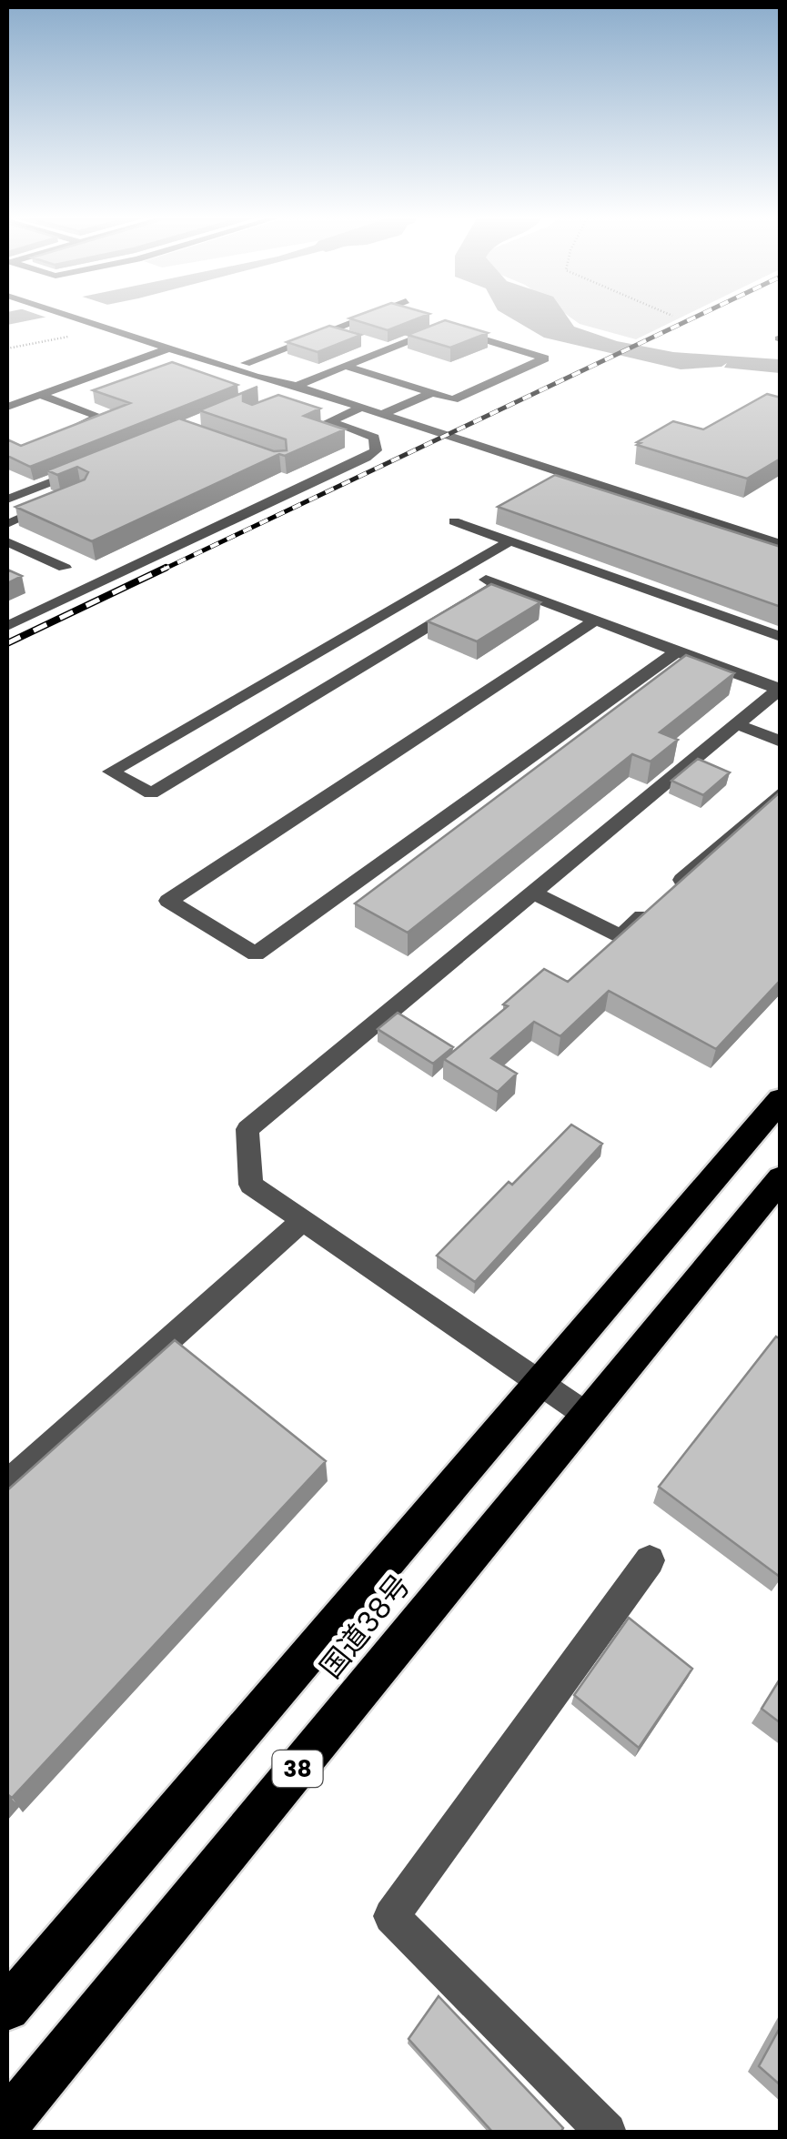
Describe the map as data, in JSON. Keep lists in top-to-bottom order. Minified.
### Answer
{"streets":{"highway":["国道38号","38"]}}
